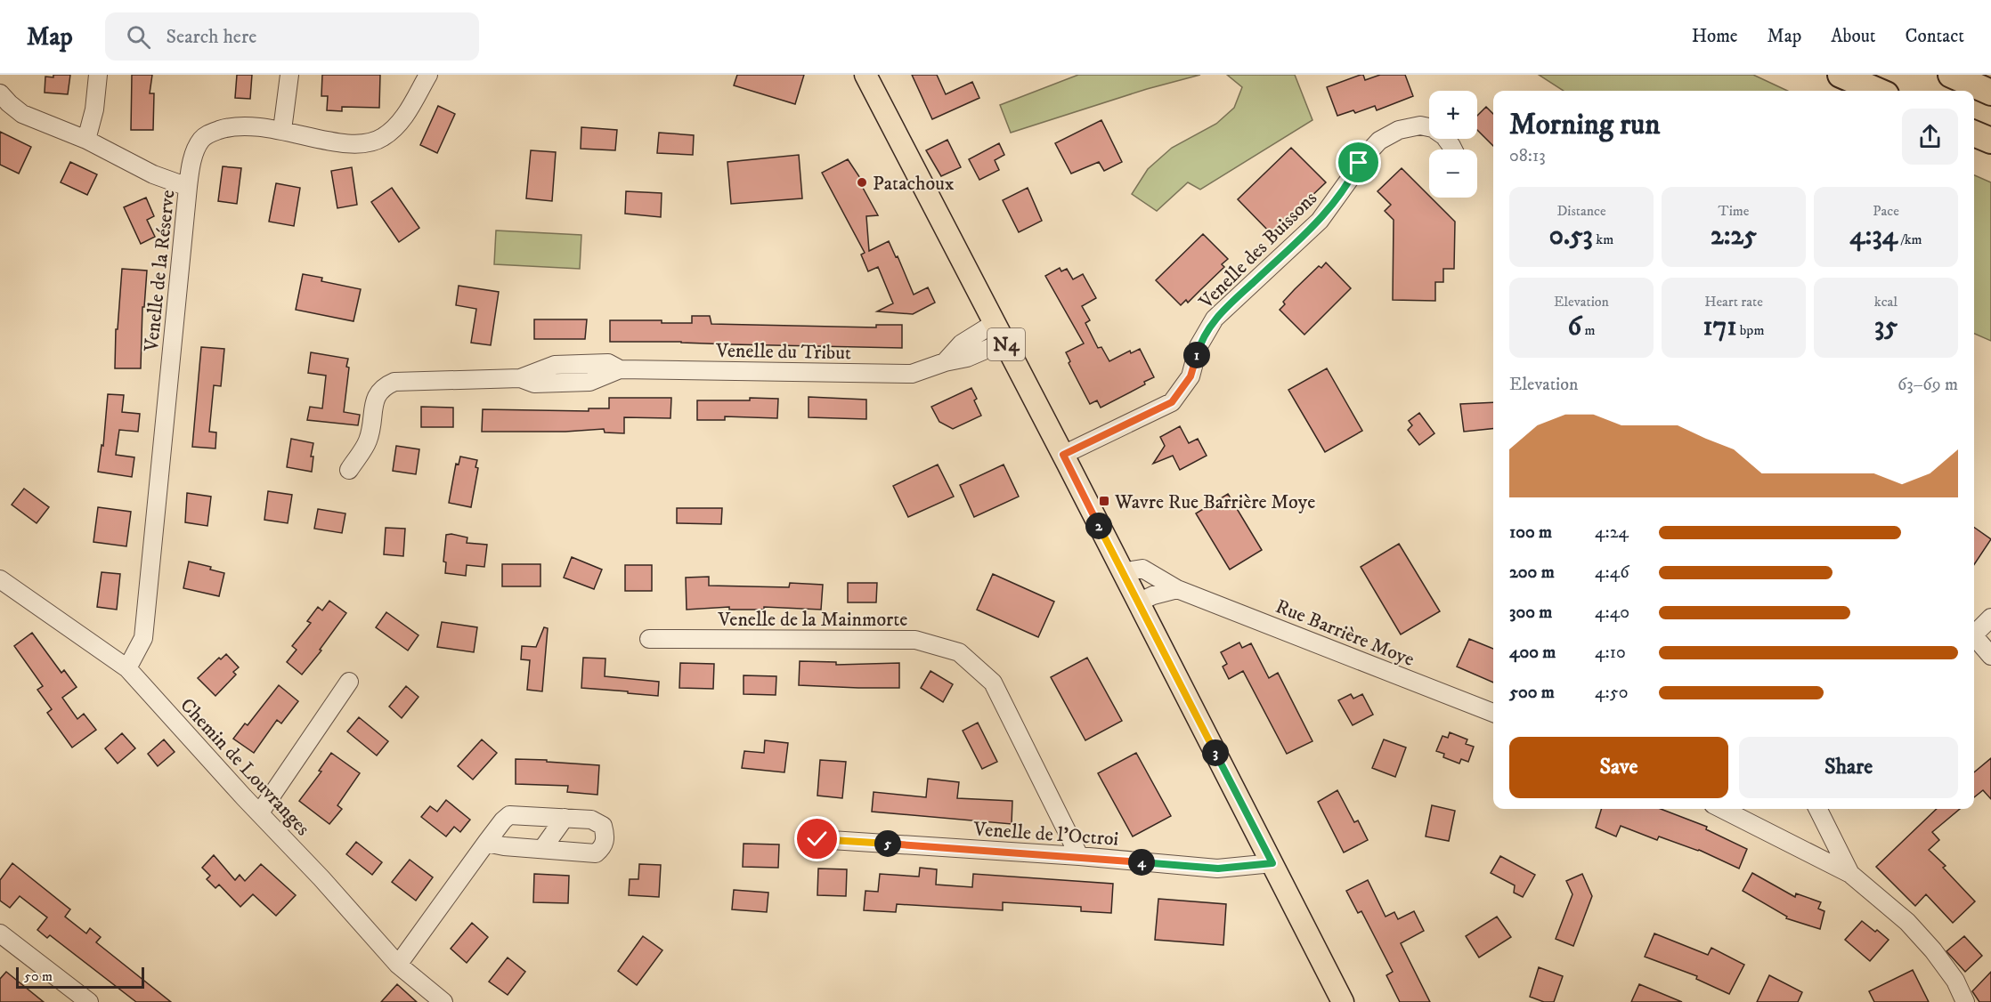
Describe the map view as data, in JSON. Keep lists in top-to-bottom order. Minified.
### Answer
{"streets":{"main road":["N4"],"street":["Venelle des Buissons","Venelle de la Réserve","Venelle du Tribut","Venelle de la Mainmorte","Rue Barrière Moye","Chemin de Louvranges","Venelle de l'Octroi"]},"crossings":[["Venelle des Buissons","N4"],["Venelle de la Réserve","Chemin de Louvranges"],["N4","Venelle du Tribut"],["N4","Rue Barrière Moye"],["N4","Venelle de l'Octroi"],["Venelle de la Mainmorte","Venelle de l'Octroi"]],"places":{"other":["Patachoux"],"transit":["Wavre Rue Barrière Moye"]},"scale_bar":"50 m","page":{"header":"Map","search":"Search here","nav":["Home","Map","About","Contact"],"map_buttons":["+","−"],"heading":["Morning run","08:13"],"stats":[["Distance","0.53 km"],["Time","2:25"],["Pace","4:34 /km"],["Elevation","6 m"],["Heart rate","171 bpm"],["kcal","35"]],"pins":["1","2","3","5","4"],"chart":["Elevation","63–69 m"],"list":[{"name":"100 m","note":"4:24"},{"name":"200 m","note":"4:46"},{"name":"300 m","note":"4:40"},{"name":"400 m","note":"4:10"},{"name":"500 m","note":"4:50"}],"buttons":["Save","Share"],"scale":"50 m"}}
